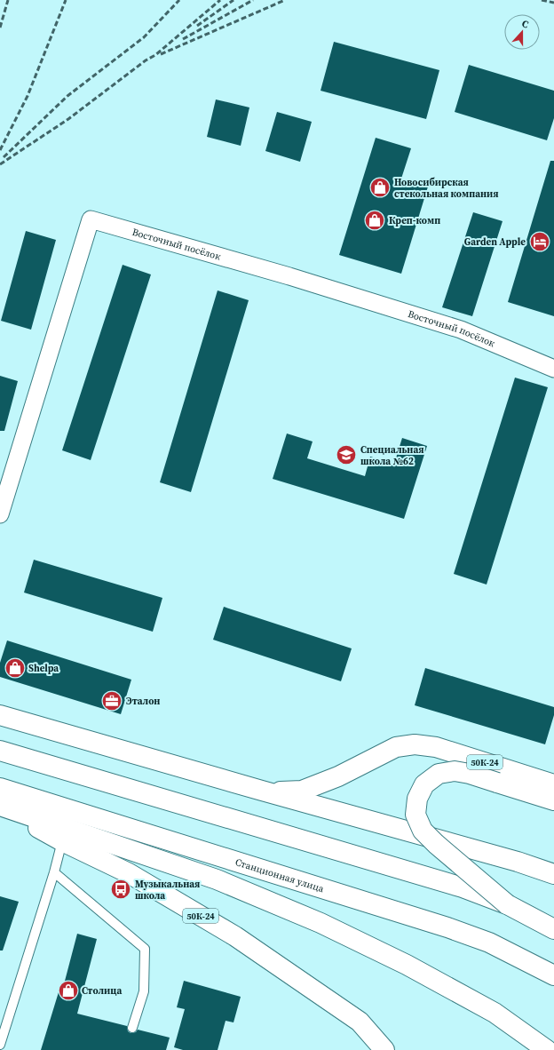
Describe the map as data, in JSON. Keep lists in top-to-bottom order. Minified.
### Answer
{"streets":{"main road":["50К-24","Станционная улица"],"street":["Восточный посёлок"]},"places":{"shop":["Новосибирская стекольная компания","Креп-комп","Shelpa","Столица"],"hotel":["Garden Apple"],"school or university":["Специальная школа №62"],"office":["Эталон"],"bus stop":["Музыкальная школа"]},"north":"top"}
